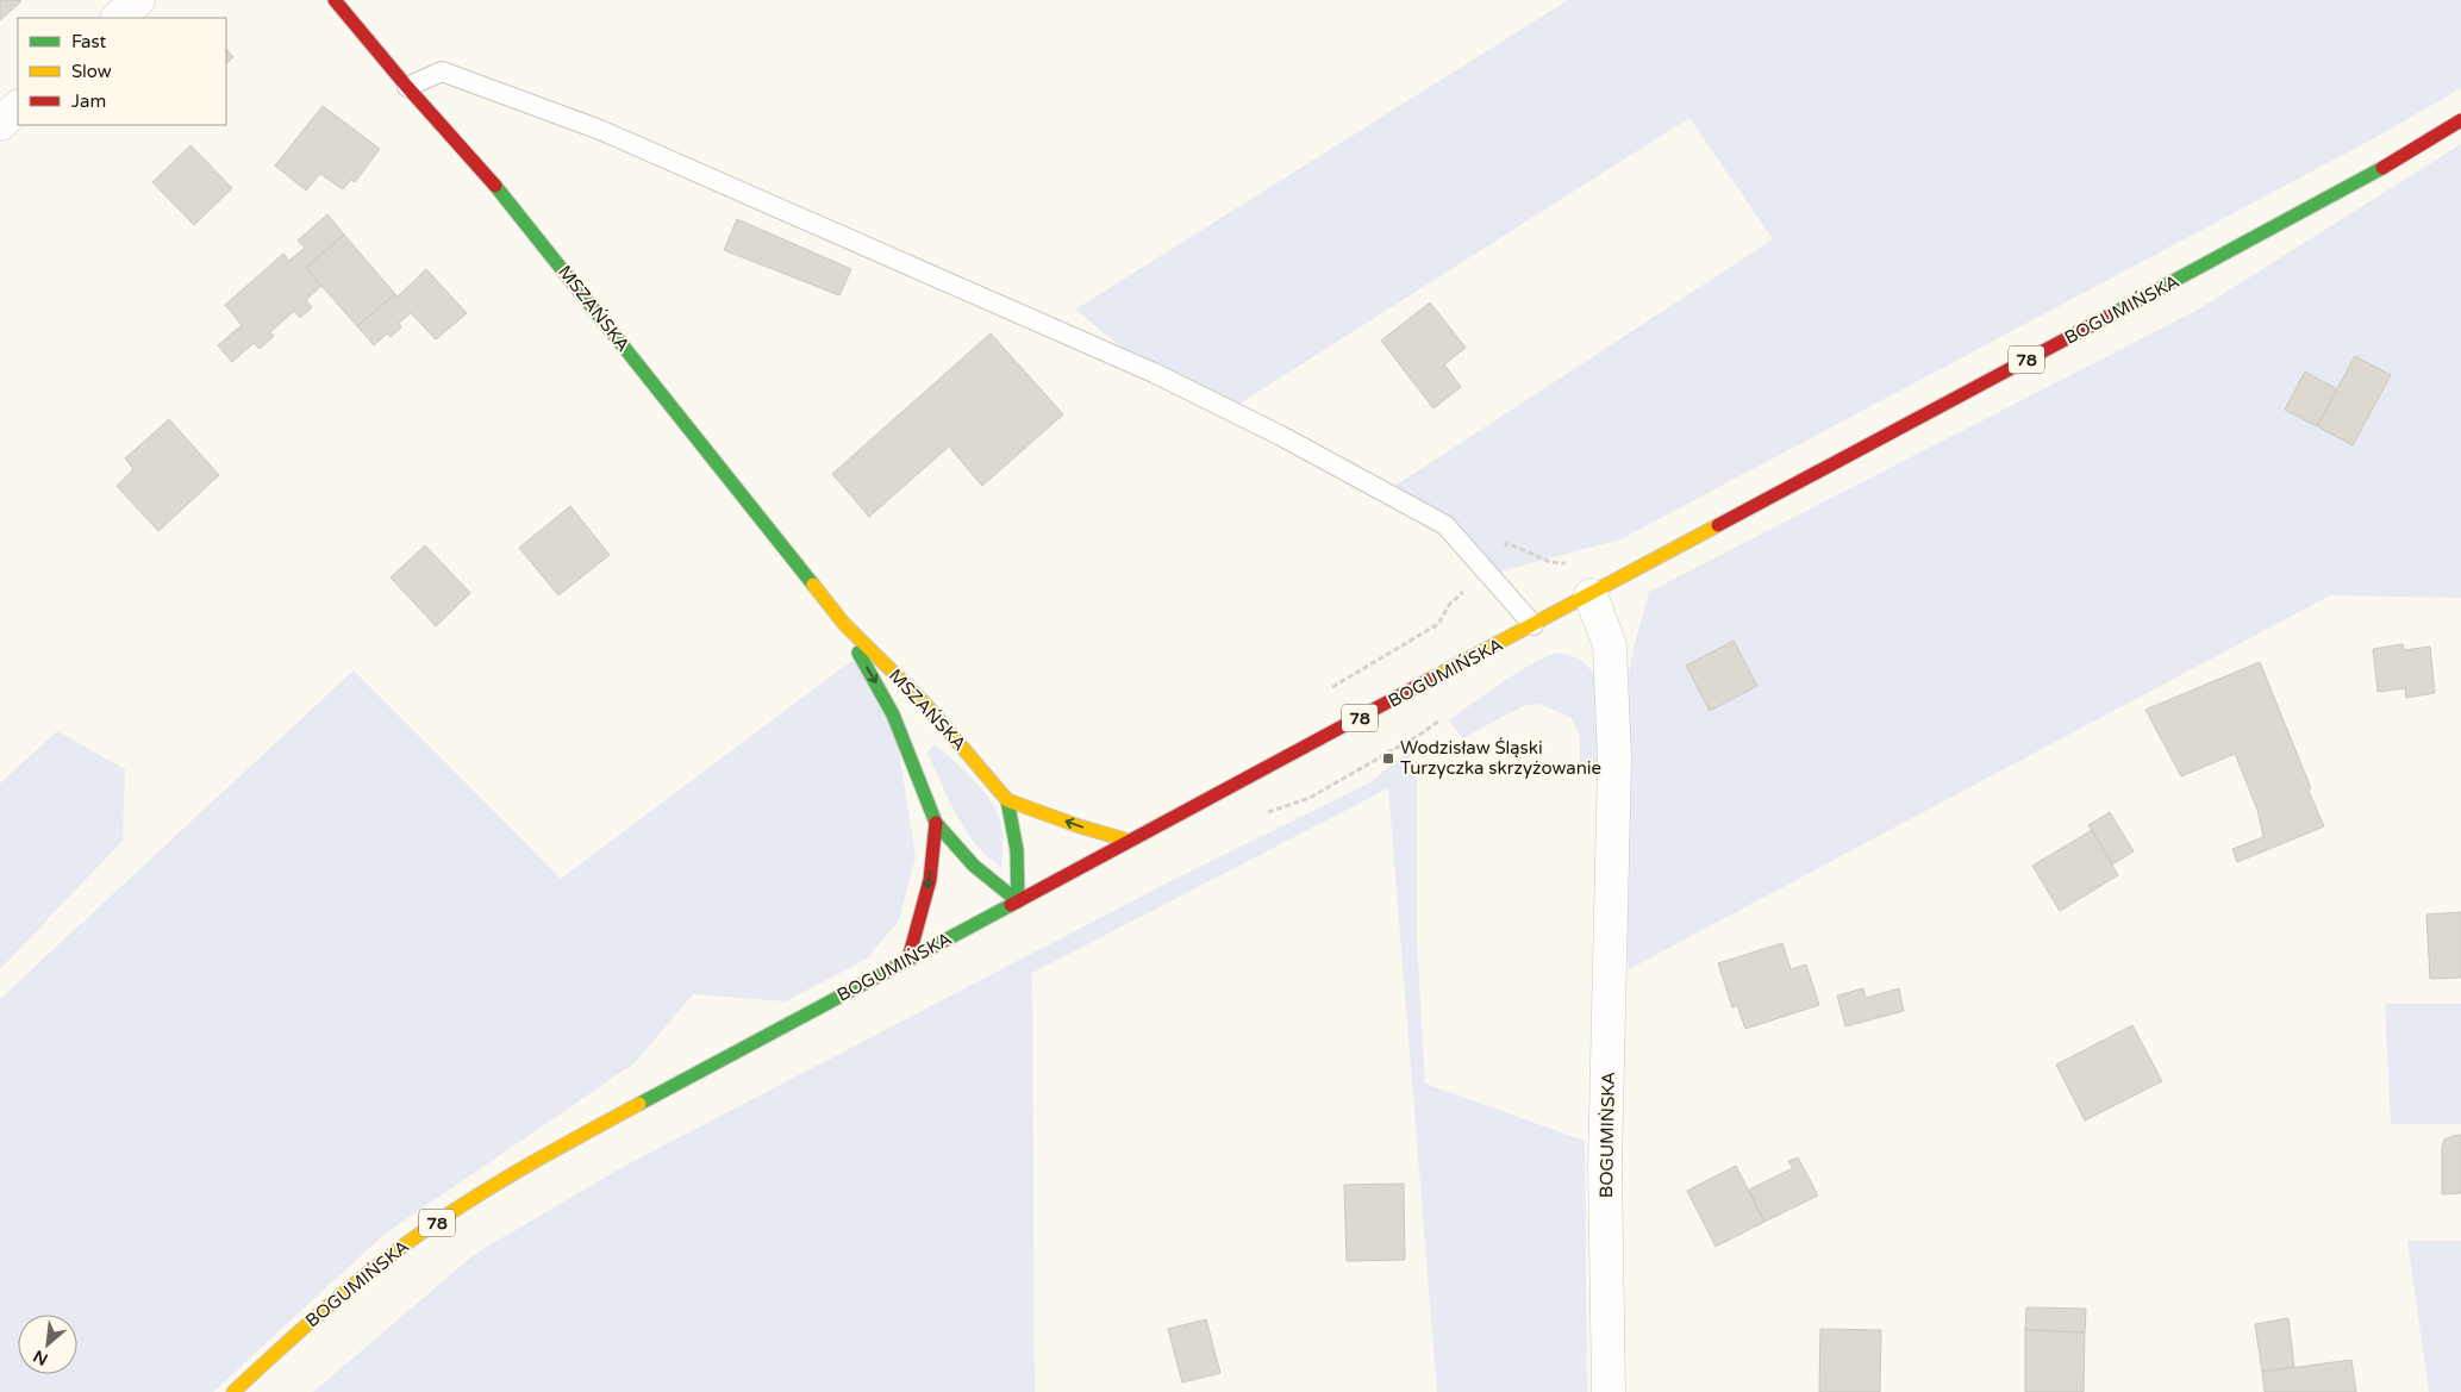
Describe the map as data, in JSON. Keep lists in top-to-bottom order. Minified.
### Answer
{"streets":{"main road":["MSZAŃSKA","BOGUMIŃSKA","78"]},"places":{"transit":["Wodzisław Śląski Turzyczka skrzyżowanie"]},"legend":["Fast","Slow","Jam"],"north":"bottom left"}
